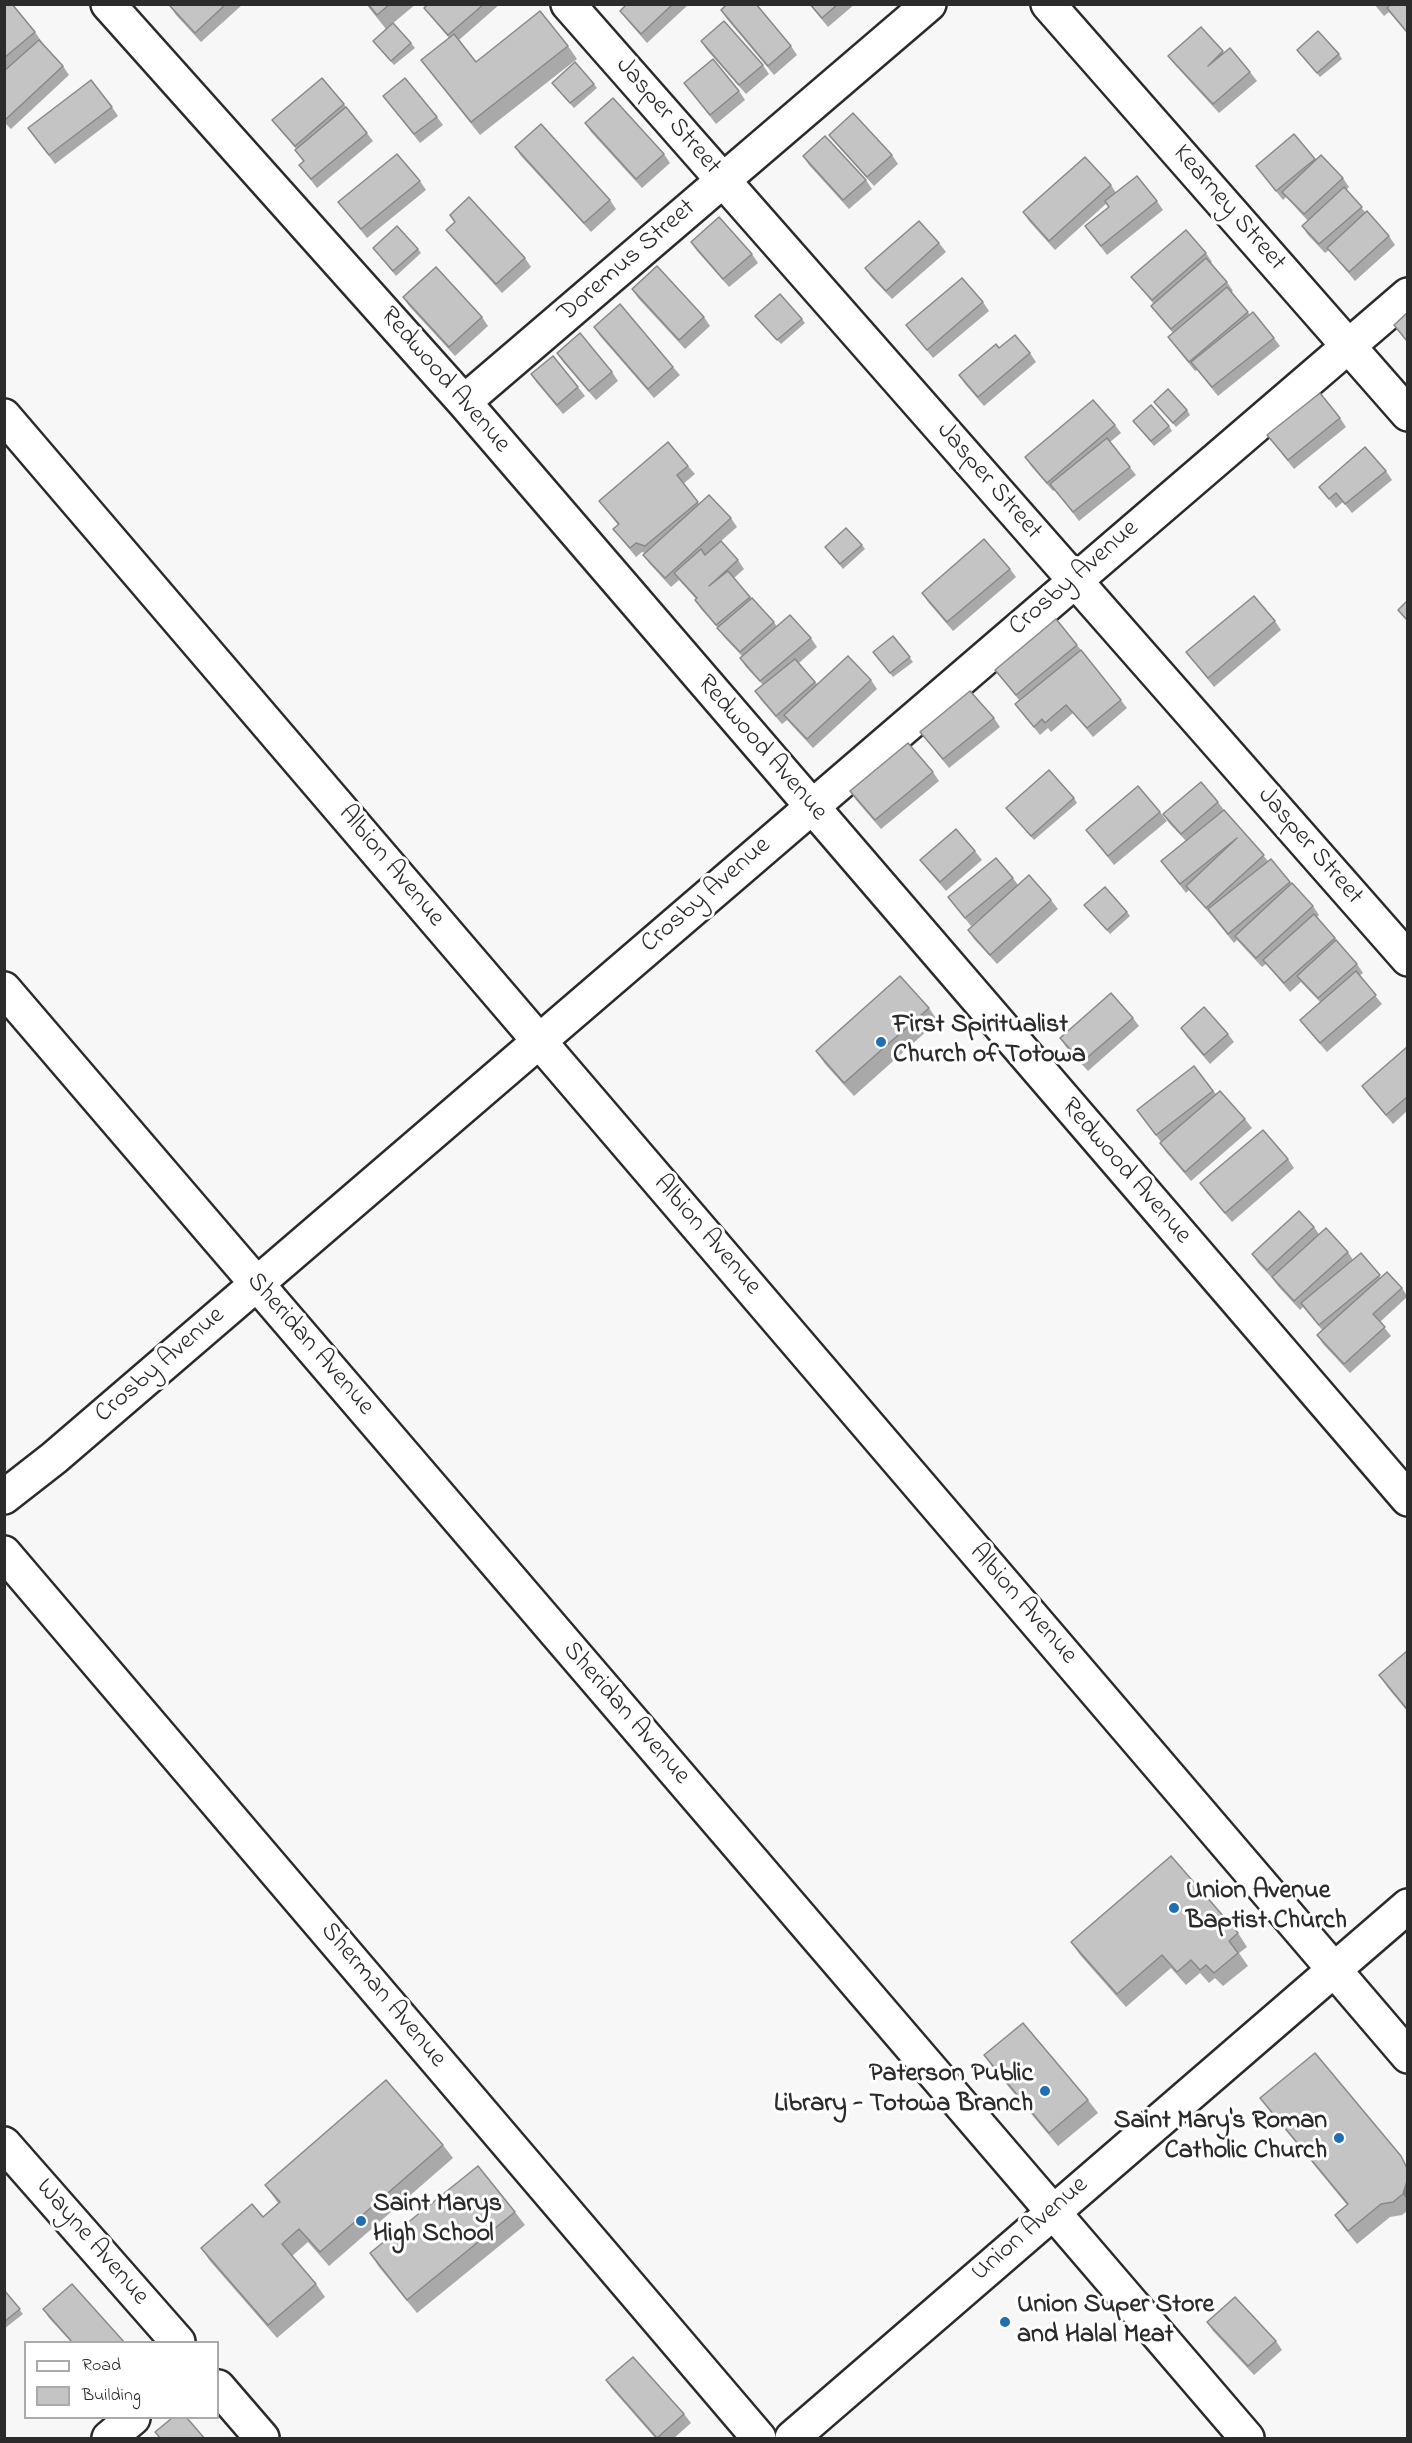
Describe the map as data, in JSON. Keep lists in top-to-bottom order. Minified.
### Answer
{"streets":{"street":["Jasper Street","Kearney Street","Doremus Street","Redwood Avenue","Crosby Avenue","Albion Avenue","Sheridan Avenue","Sherman Avenue","Union Avenue","Wayne Avenue"]},"crossings":[["Jasper Street","Doremus Street"],["Jasper Street","Crosby Avenue"],["Kearney Street","Crosby Avenue"],["Doremus Street","Redwood Avenue"],["Redwood Avenue","Crosby Avenue"],["Crosby Avenue","Albion Avenue"],["Crosby Avenue","Sheridan Avenue"],["Albion Avenue","Union Avenue"],["Sheridan Avenue","Union Avenue"]],"places":["First Spiritualist Church of Totowa","Union Avenue Baptist Church","Paterson Public Library - Totowa Branch","Saint Mary's Roman Catholic Church","Saint Marys High School","Union Super Store and Halal Meat"],"legend":["Road","Building"]}
